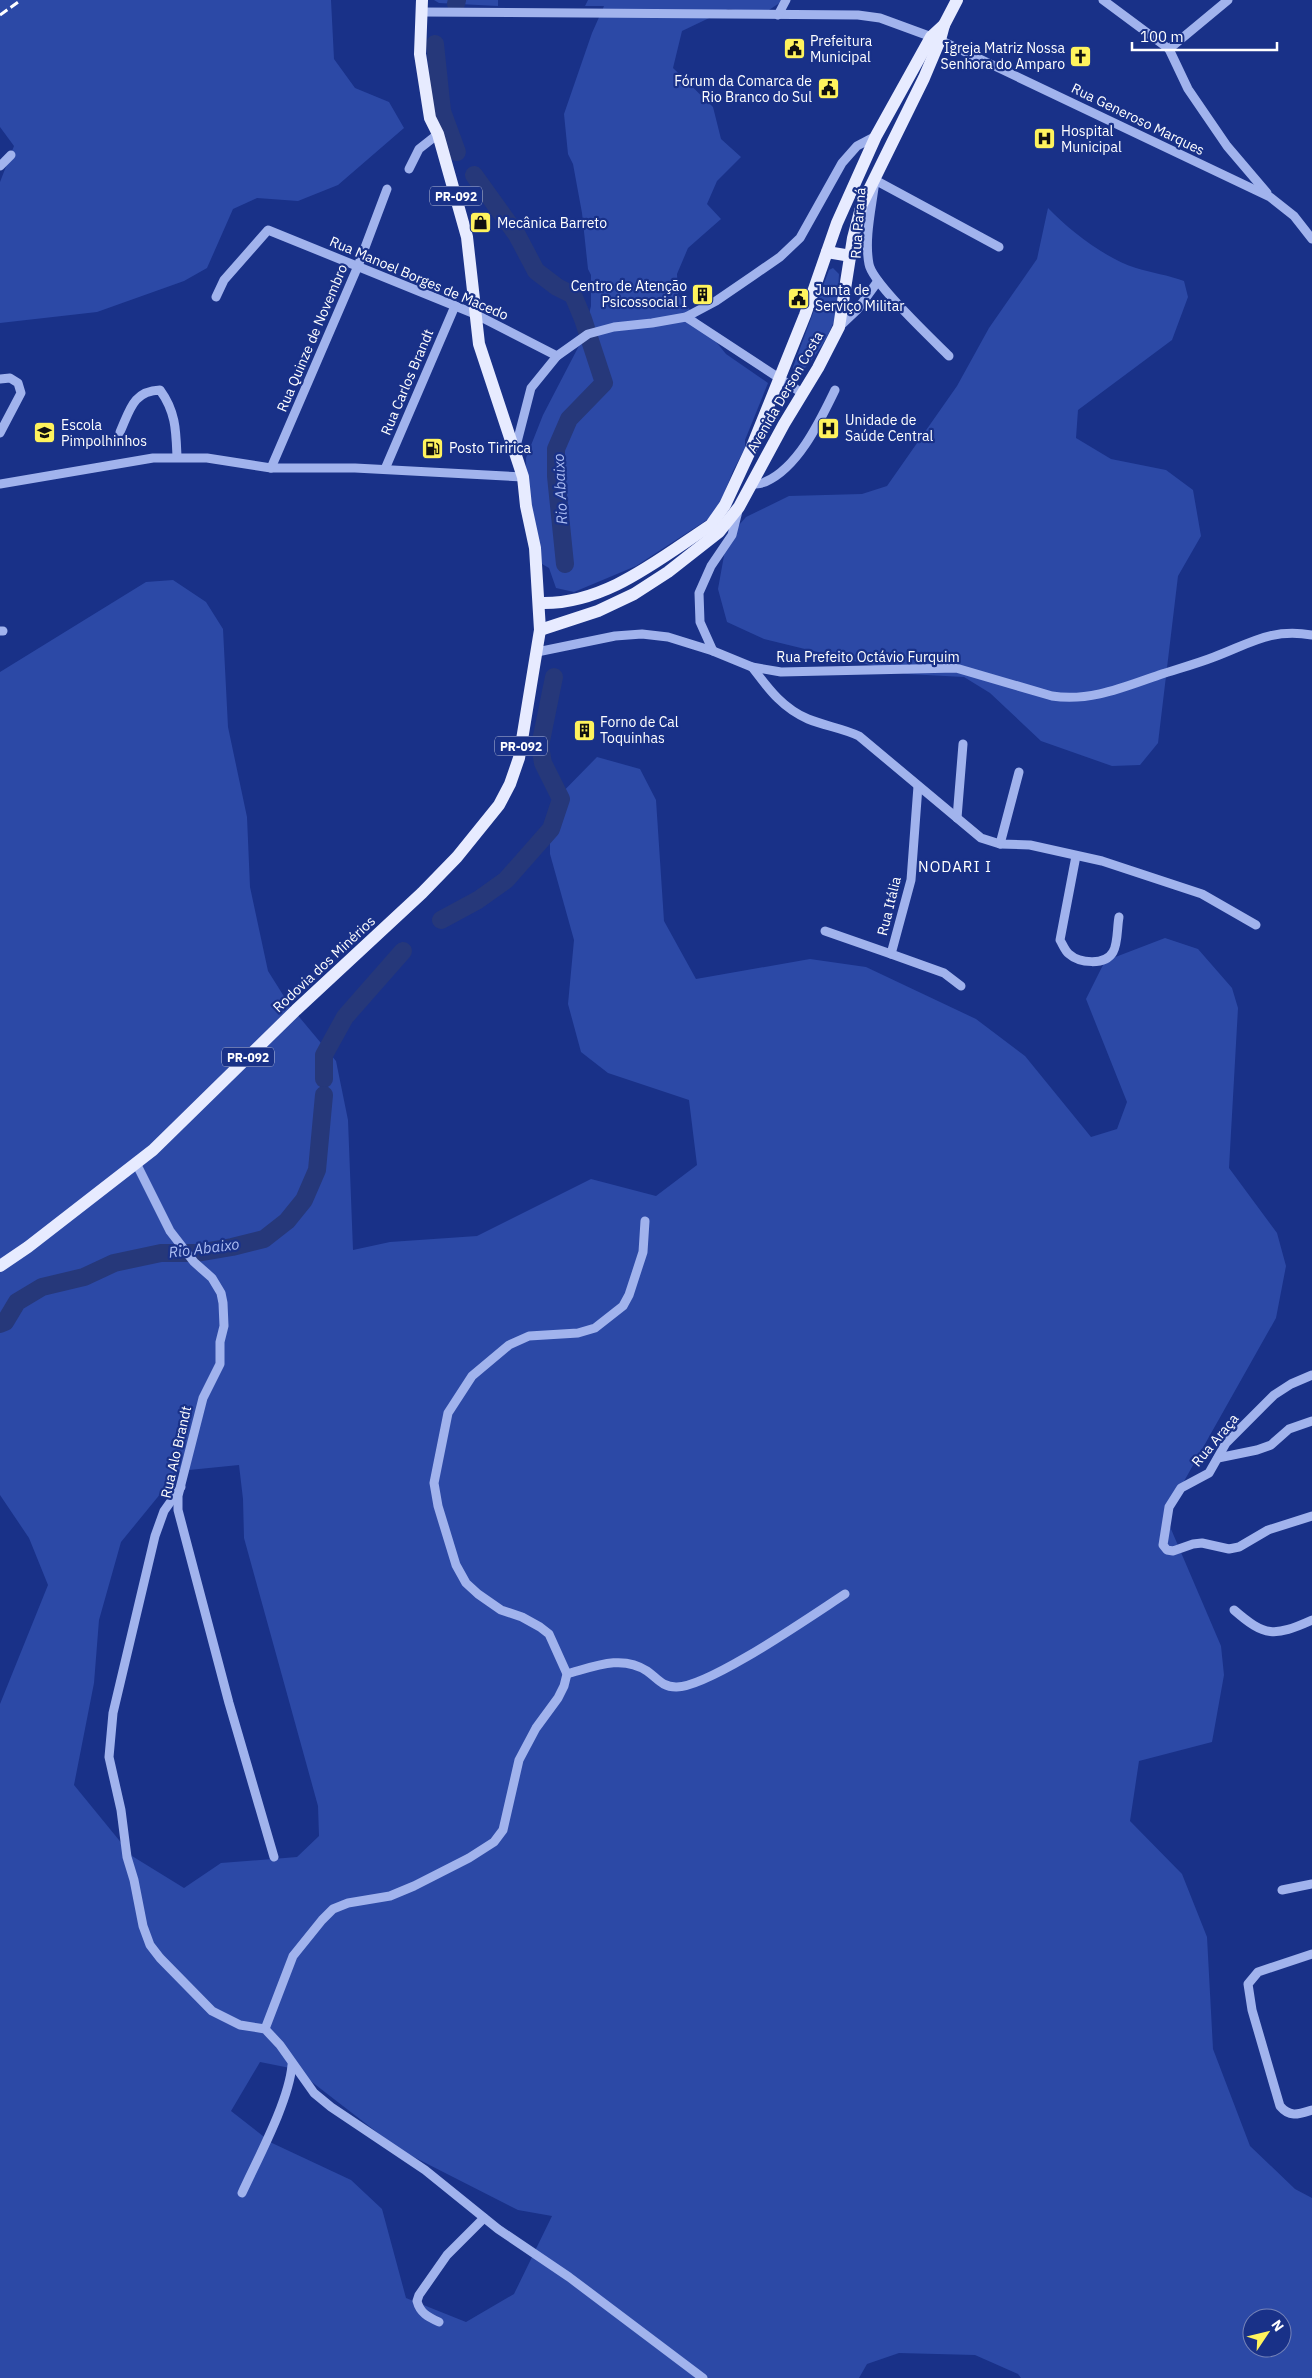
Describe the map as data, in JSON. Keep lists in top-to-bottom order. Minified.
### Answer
{"streets":{"main road":["PR-092","Avenida Derson Costa","Rodovia dos Minérios"],"street":["Rua Generoso Marques","Rua Paraná","Rua Manoel Borges de Macedo","Rua Quinze de Novembro","Rua Carlos Brandt","Rua Prefeito Octávio Furquim","Rua Itália","Rua Araça","Rua Alo Brandt"]},"crossings":[["Rua Generoso Marques","PR-092"],["Rua Generoso Marques","Avenida Derson Costa"],["PR-092","Rua Manoel Borges de Macedo"],["PR-092","Avenida Derson Costa"],["PR-092","Rodovia dos Minérios"],["Rua Paraná","Avenida Derson Costa"],["Rua Manoel Borges de Macedo","Rua Quinze de Novembro"],["Rua Manoel Borges de Macedo","Rua Carlos Brandt"],["Avenida Derson Costa","Rodovia dos Minérios"],["Rua Prefeito Octávio Furquim","Rodovia dos Minérios"],["Rodovia dos Minérios","Rua Alo Brandt"]],"districts":["NODARI I"],"water":["Rio Abaixo"],"places":{"public building":["Prefeitura Municipal","Fórum da Comarca de Rio Branco do Sul","Junta de Serviço Militar"],"church":["Igreja Matriz Nossa Senhora do Amparo"],"hospital":["Hospital Municipal","Unidade de Saúde Central"],"shop":["Mecânica Barreto"],"building":["Centro de Atenção Psicossocial I","Forno de Cal Toquinhas"],"school or university":["Escola Pimpolhinhos"],"fuel station":["Posto Tiririca"]},"scale_bar":"100 m","north":"top right"}
